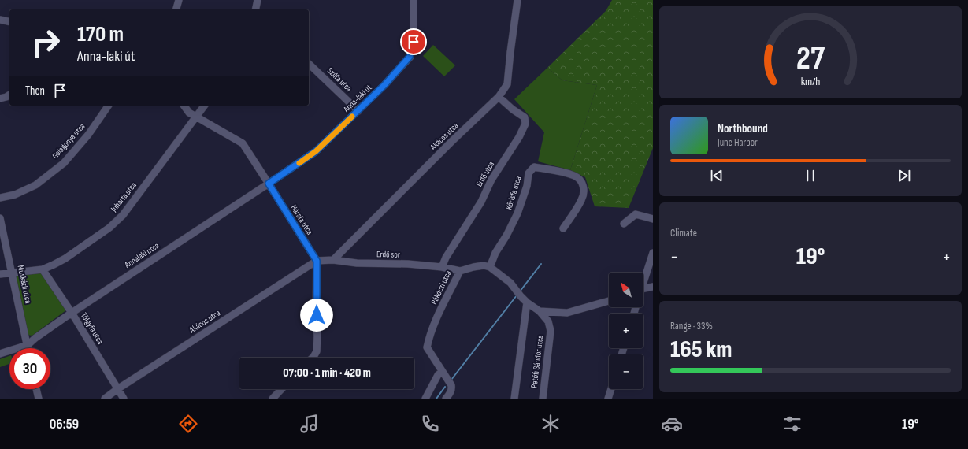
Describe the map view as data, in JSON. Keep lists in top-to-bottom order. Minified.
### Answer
{"streets":{"street":["Szilfa utca","Anna-laki út","Akácos utca","Galagonya utca","Erdő utca","Kőrisfa utca","Juharfa utca","Hársfa utca","Erdő sor","Annalaki utca","Muskátli utca","Rákóczi utca","Tölgyfa utca","Petőfi Sándor utca"]},"crossings":[["Szilfa utca","Anna-laki út"],["Anna-laki út","Hársfa utca"],["Anna-laki út","Annalaki utca"],["Akácos utca","Erdő utca"],["Akácos utca","Hársfa utca"],["Akácos utca","Erdő sor"],["Akácos utca","Tölgyfa utca"],["Erdő utca","Erdő sor"],["Kőrisfa utca","Rákóczi utca"],["Juharfa utca","Hársfa utca"],["Juharfa utca","Muskátli utca"],["Juharfa utca","Tölgyfa utca"],["Hársfa utca","Erdő sor"],["Hársfa utca","Annalaki utca"],["Erdő sor","Rákóczi utca"],["Annalaki utca","Muskátli utca"],["Annalaki utca","Tölgyfa utca"]],"north":"top left","page":{"turn":["170 m","Anna-laki út"],"then":"Then","song":["Northbound","June Harbor"],"tile":["Climate",["Range · 33%","165 km"]],"heat":["−","19°","+"],"map_buttons":["+","−"],"limit":"30","trip":"07:00 · 1 min · 420 m","tabs":["06:59","19°"],"gauge":["27","km/h"]}}
